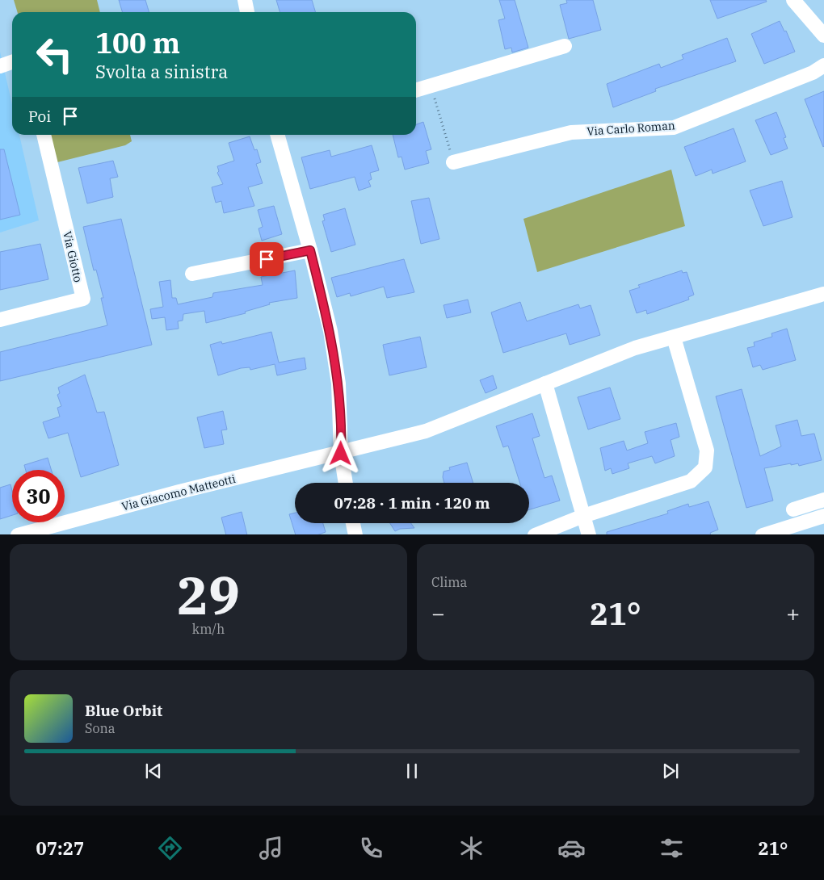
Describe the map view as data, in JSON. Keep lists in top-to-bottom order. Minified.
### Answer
{"streets":{"street":["Via Carlo Roman","Via Giotto","Via Giacomo Matteotti"]},"page":{"turn":["100 m","Svolta a sinistra"],"then":"Poi","limit":"30","trip":"07:28 · 1 min · 120 m","tile":[["29","km/h"],"Clima"],"heat":["−","21°","+"],"song":["Blue Orbit","Sona"],"tabs":["07:27","21°"]}}
